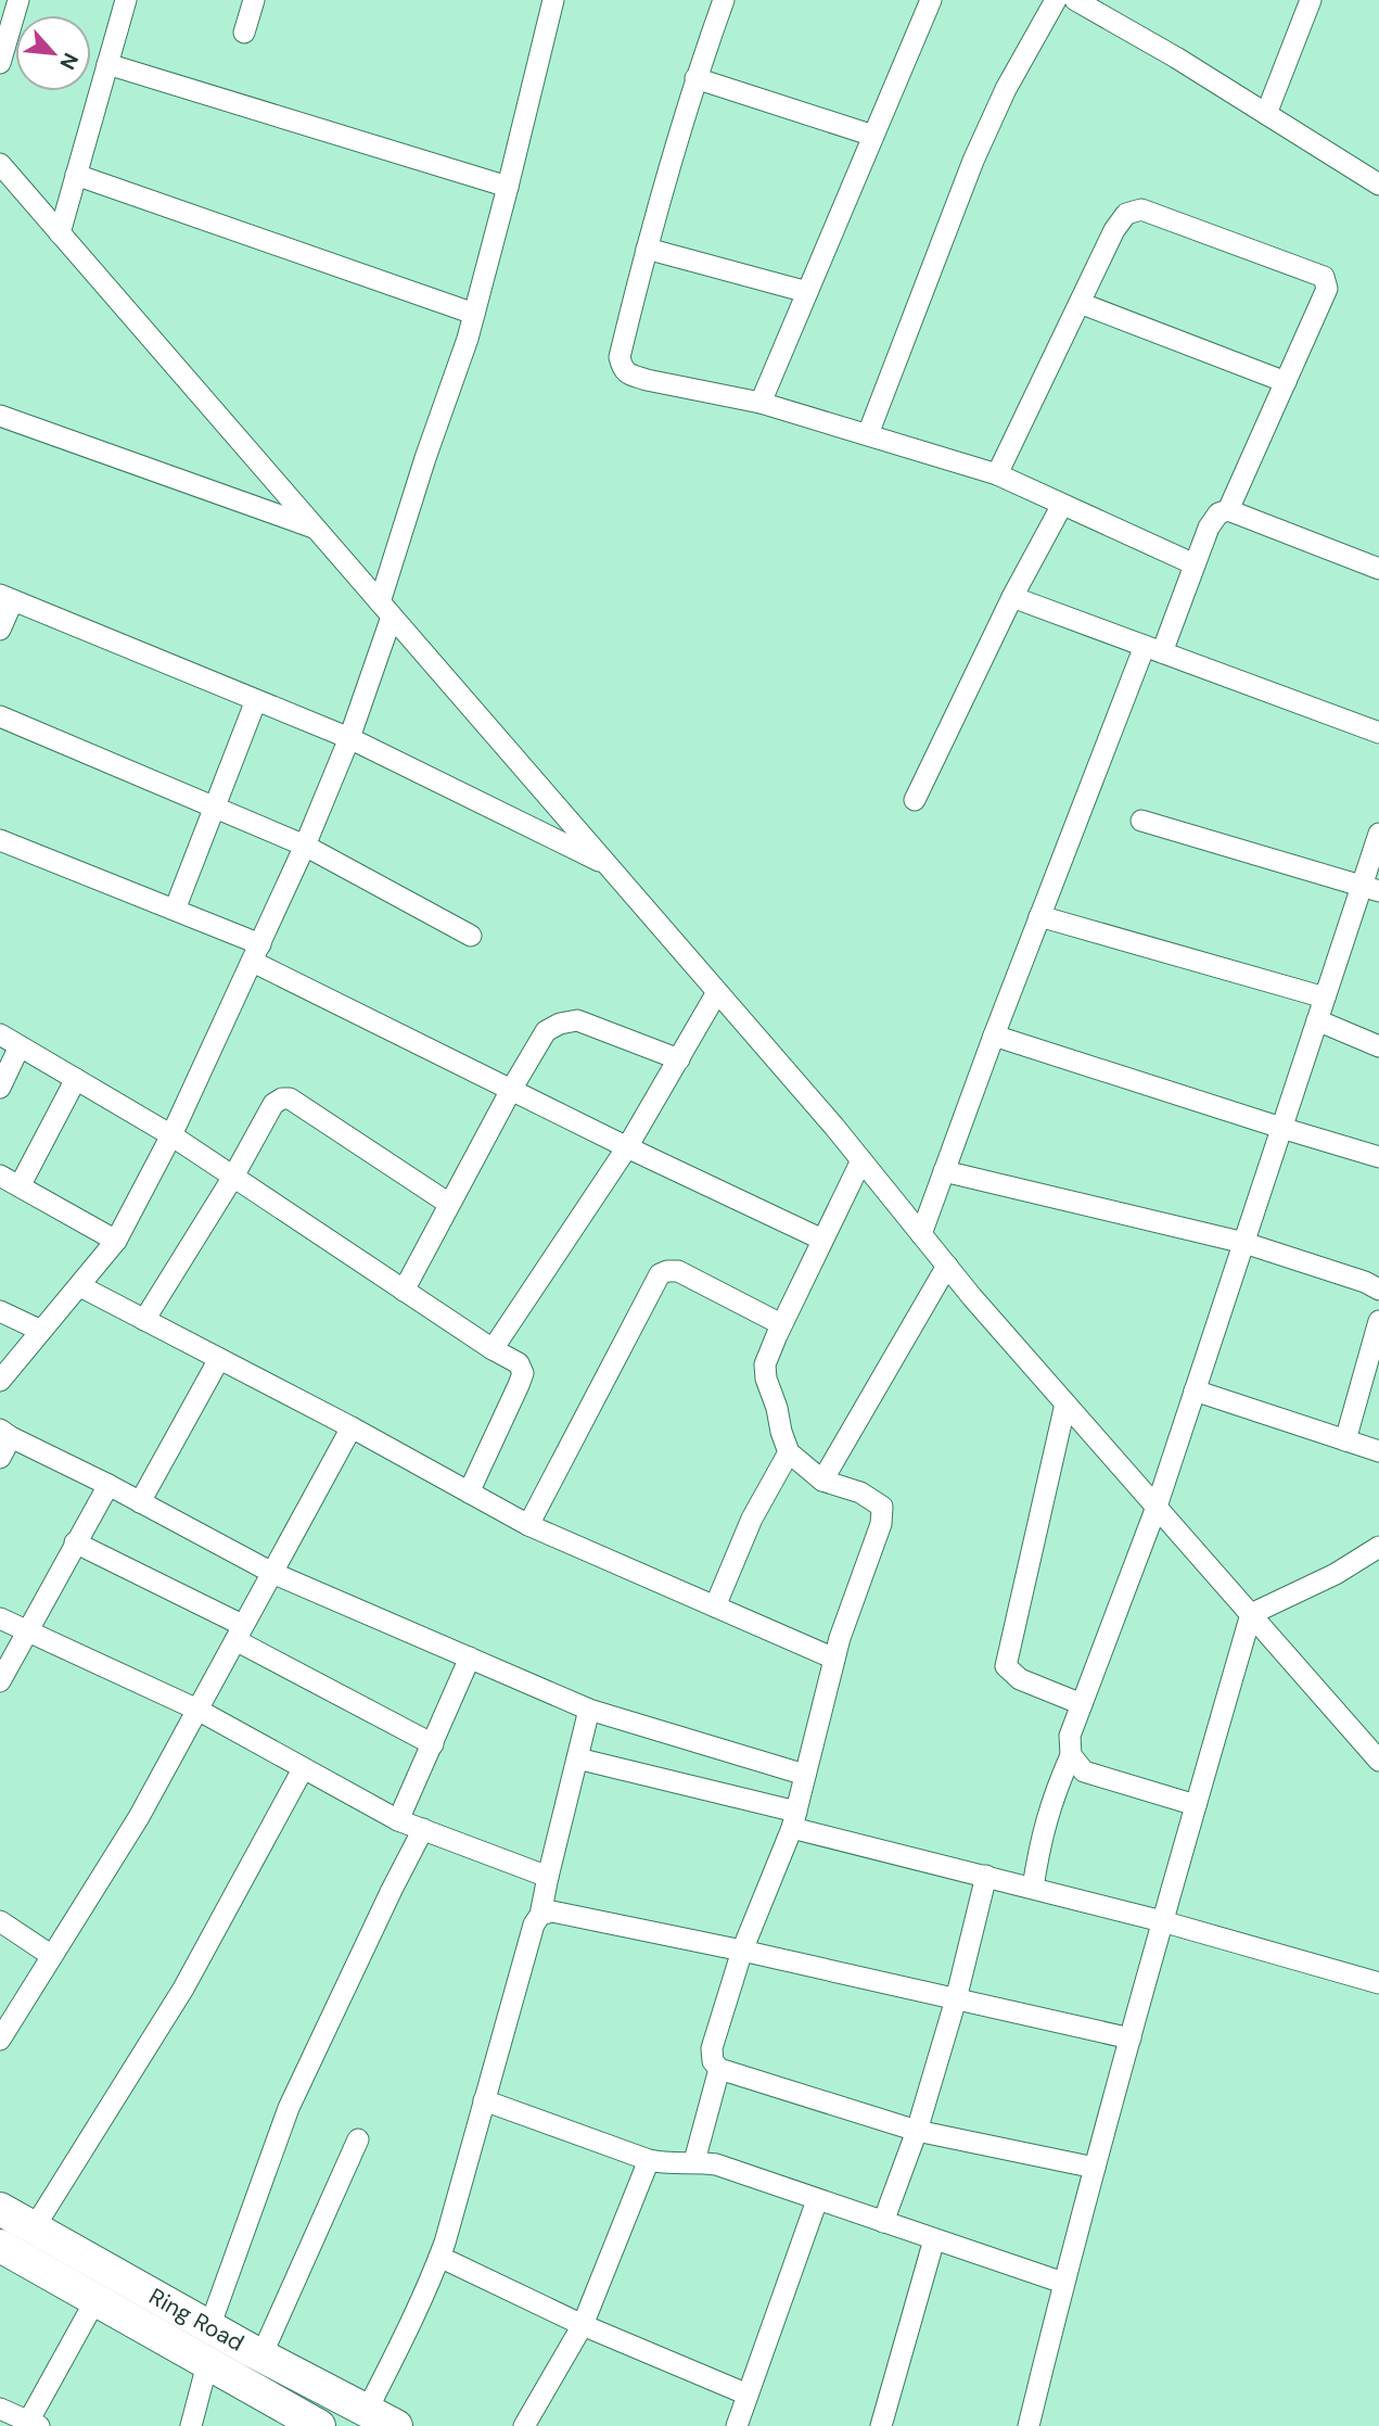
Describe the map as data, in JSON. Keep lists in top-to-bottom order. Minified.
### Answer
{"streets":{"main road":["Ring Road"]},"north":"bottom right"}
